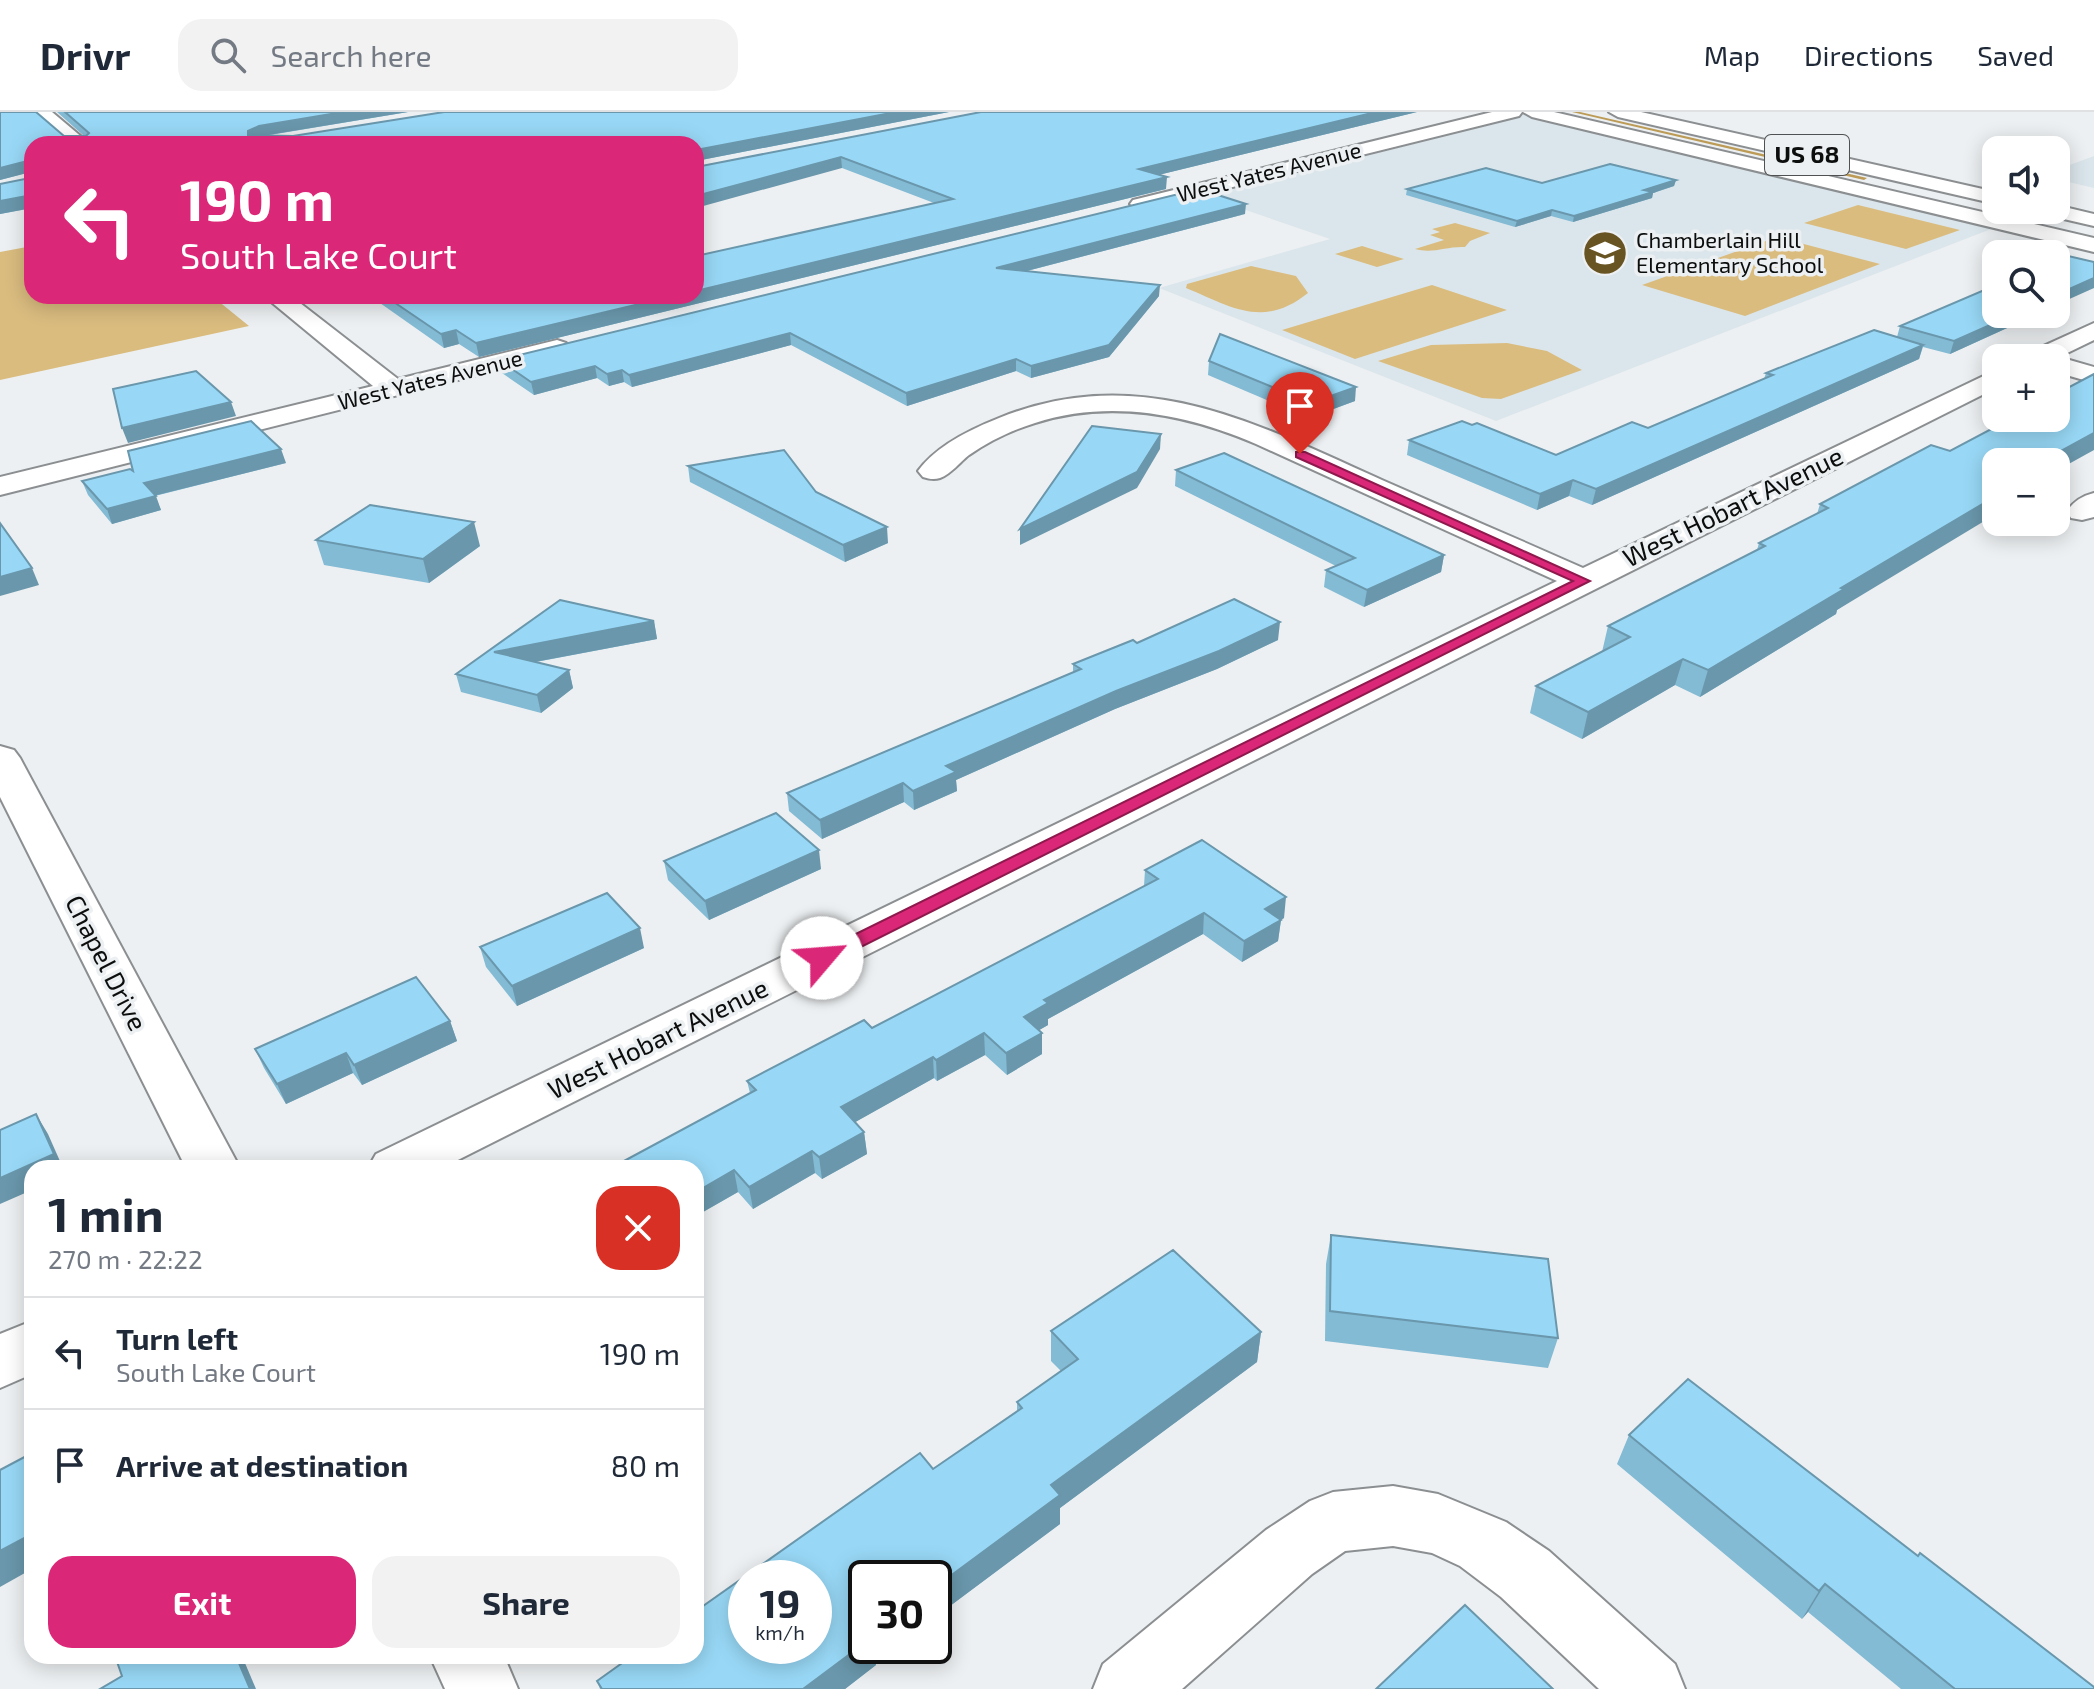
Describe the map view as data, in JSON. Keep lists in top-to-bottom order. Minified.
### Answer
{"streets":{"main road":["US 68","West Yates Avenue","West Hobart Avenue","Chapel Drive"]},"places":{"school or university":["Chamberlain Hill Elementary School"]},"page":{"header":"Drivr","search":"Search here","nav":["Map","Directions","Saved"],"map_buttons":["+","−"],"turn":["190 m","South Lake Court"],"heading":["1 min","270 m · 22:22"],"list":[{"name":"Turn left","note":"South Lake Court","value":"190 m"},{"name":"Arrive at destination","value":"80 m"}],"buttons":["Exit","Share"],"speed":"19 km/h","limit":"30"}}
